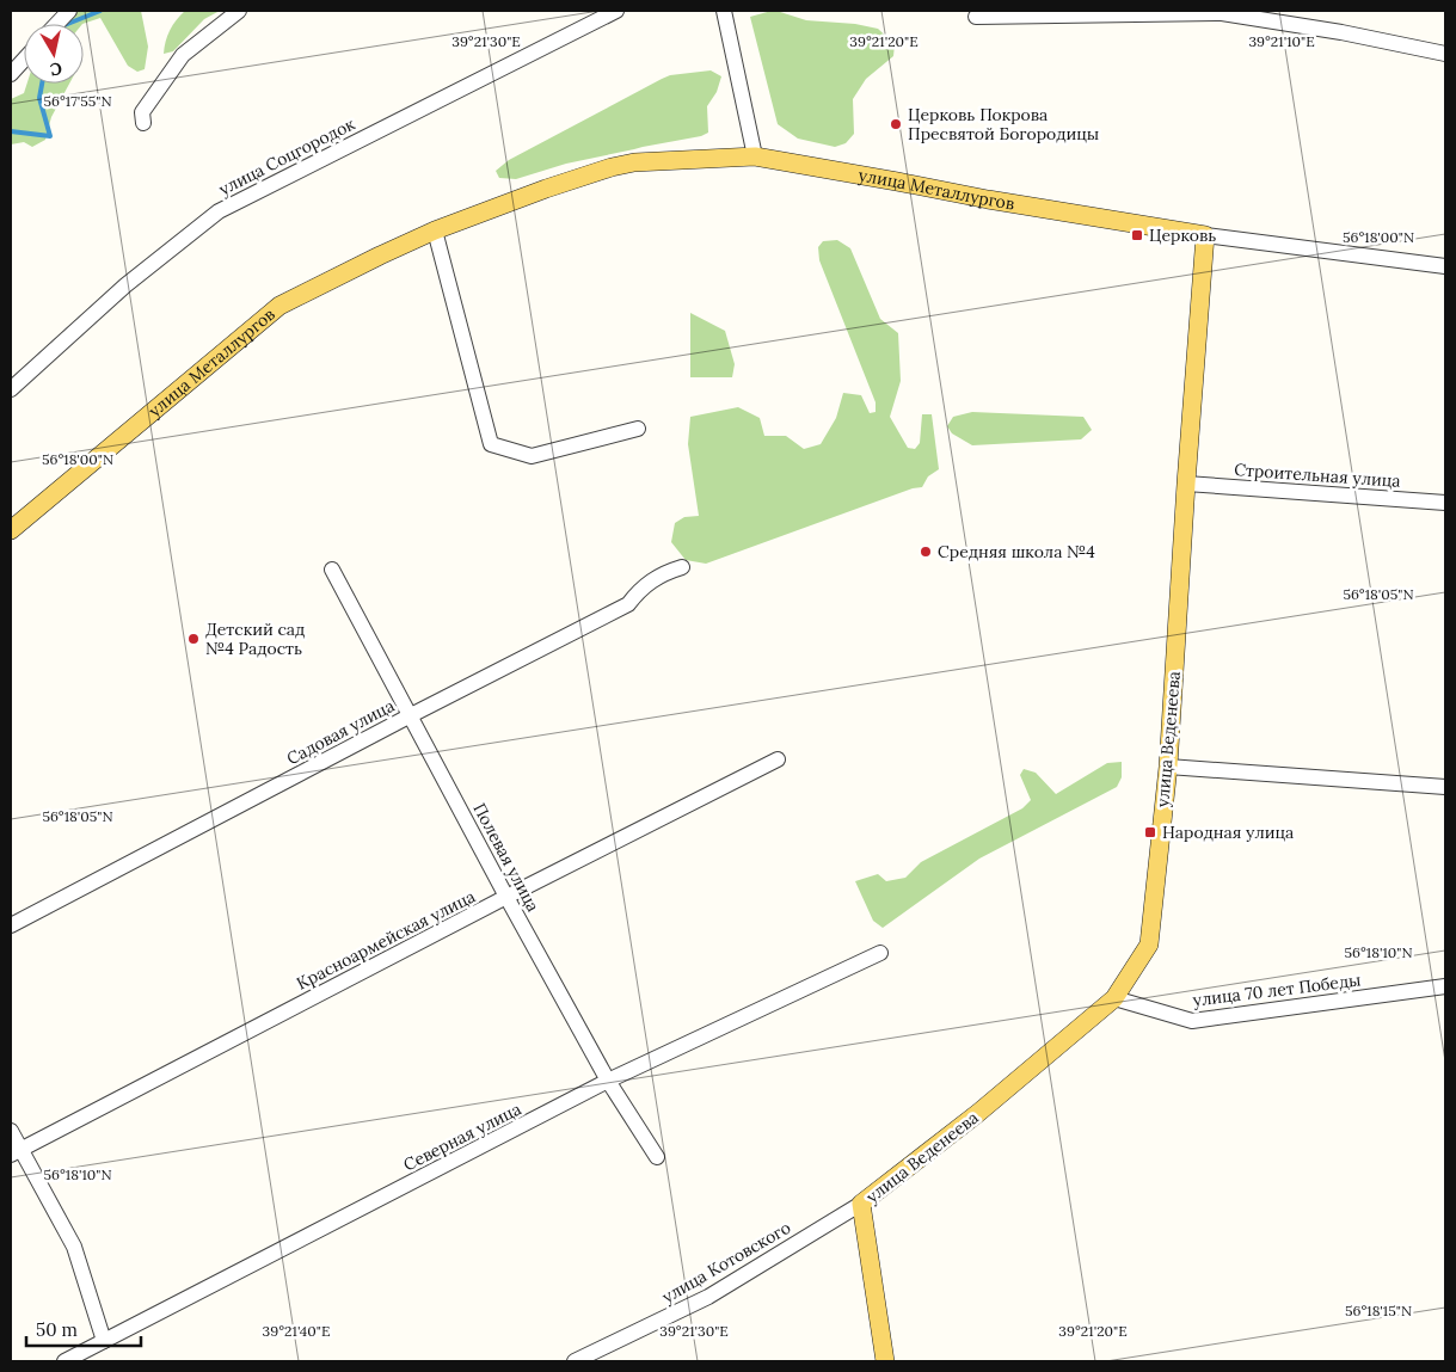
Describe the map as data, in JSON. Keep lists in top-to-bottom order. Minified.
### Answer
{"streets":{"main road":["улица Металлургов","улица Веденеева"],"street":["улица Соцгородок","Строительная улица","Садовая улица","Полевая улица","Красноармейская улица","улица 70 лет Победы","Северная улица","улица Котовского"]},"crossings":[["улица Металлургов","улица Веденеева"],["Строительная улица","улица Веденеева"],["Садовая улица","Полевая улица"],["улица Веденеева","улица 70 лет Победы"],["улица Веденеева","улица Котовского"],["Полевая улица","Красноармейская улица"],["Полевая улица","Северная улица"]],"places":{"other":["Церковь Покрова Пресвятой Богородицы","Средняя школа №4","Детский сад №4 Радость"],"transit":["Церковь","Народная улица"]},"scale_bar":"50 m","north":"bottom","coordinates":["39°21'10\"E","39°21'30\"E","39°21'20\"E","56°17'55\"N","56°18'00\"N","56°18'05\"N","56°18'10\"N","56°18'15\"N","39°21'40\"E"]}
